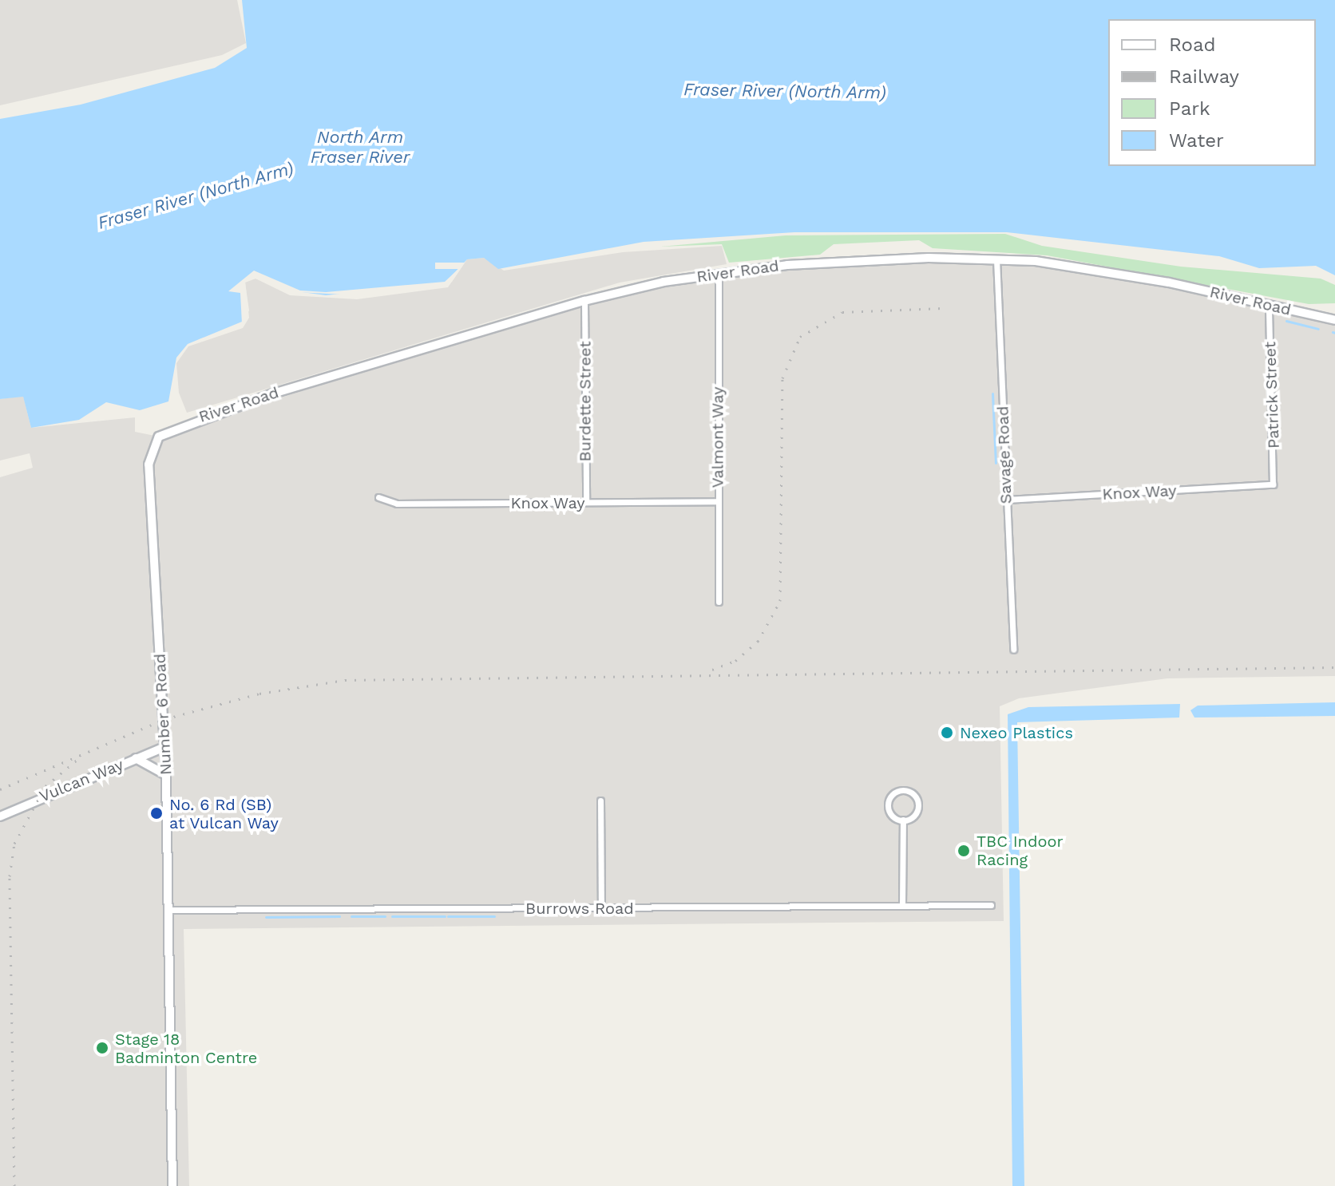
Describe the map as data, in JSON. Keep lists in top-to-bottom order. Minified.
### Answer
{"streets":{"street":["River Road","Patrick Street","Burdette Street","Valmont Way","Savage Road","Knox Way","Number 6 Road","Vulcan Way","Burrows Road"]},"crossings":[["River Road","Patrick Street"],["River Road","Burdette Street"],["River Road","Valmont Way"],["River Road","Savage Road"],["River Road","Number 6 Road"],["Patrick Street","Knox Way"],["Burdette Street","Knox Way"],["Valmont Way","Knox Way"],["Savage Road","Knox Way"],["Number 6 Road","Vulcan Way"],["Number 6 Road","Burrows Road"]],"water":["Fraser River (North Arm)","North Arm Fraser River"],"places":["Nexeo Plastics","No. 6 Rd (SB) at Vulcan Way","TBC Indoor Racing","Stage 18 Badminton Centre"],"legend":["Road","Railway","Park","Water"]}
